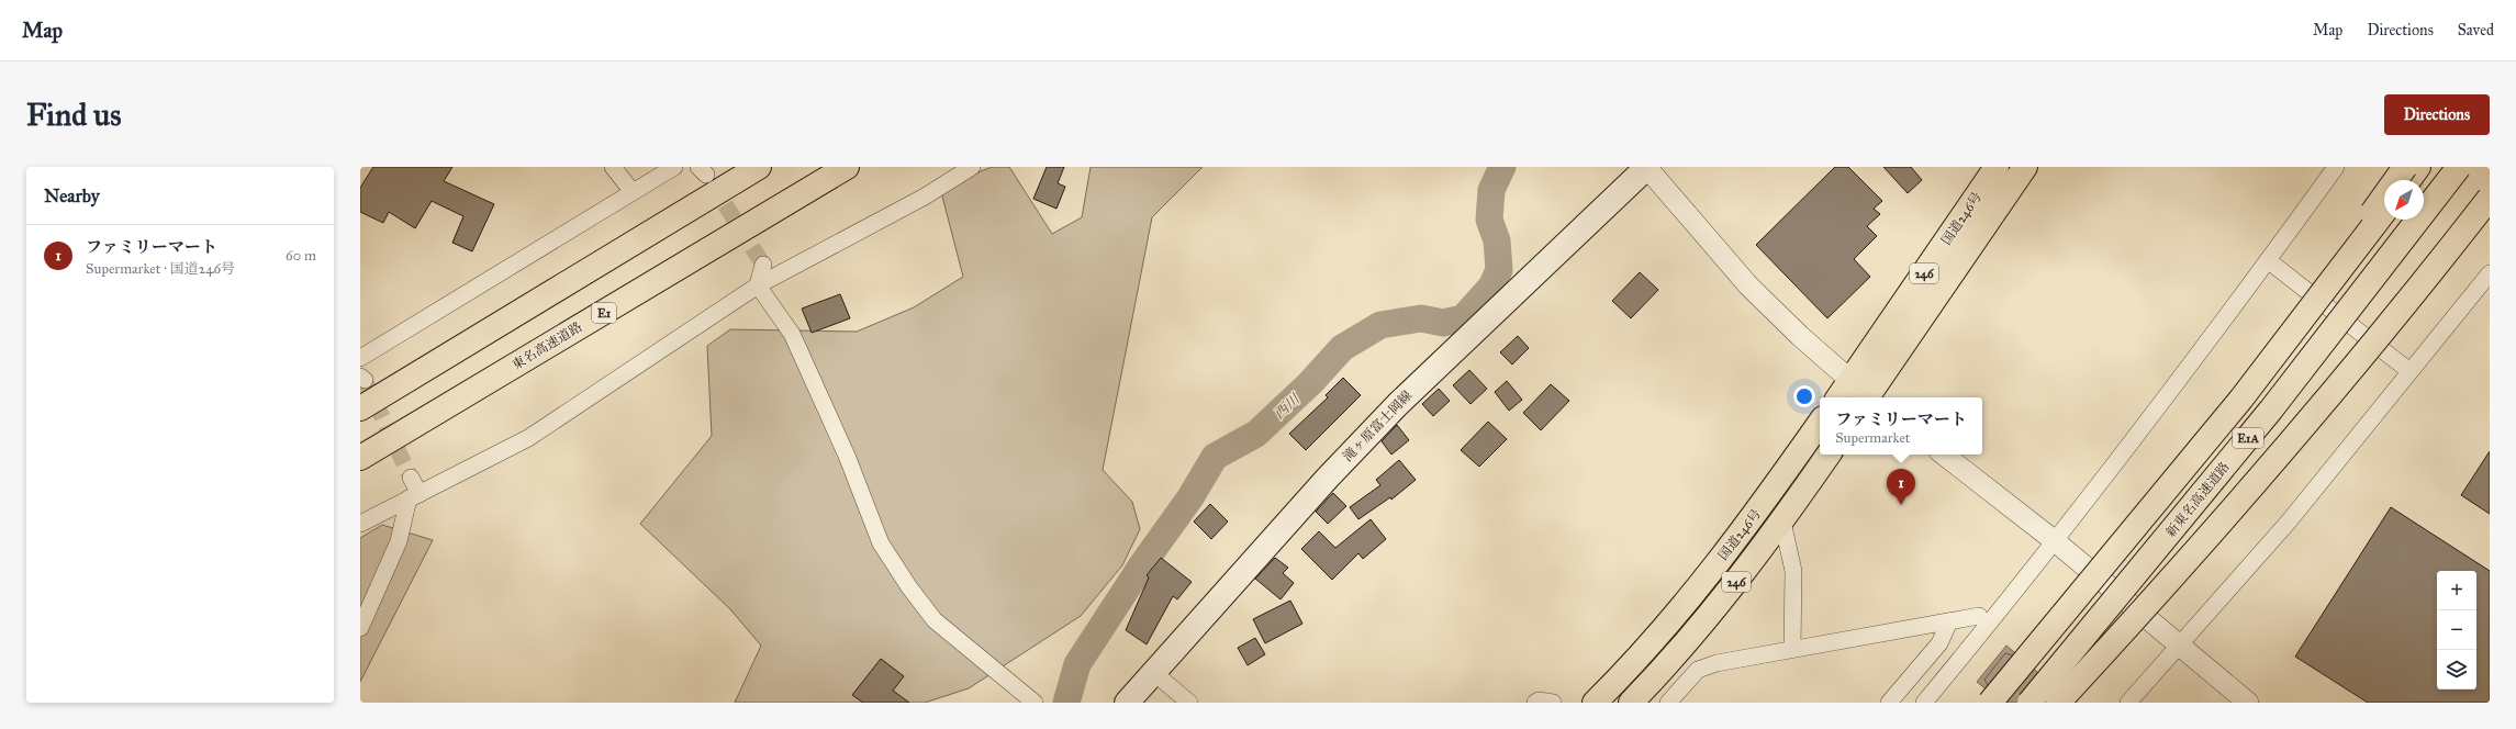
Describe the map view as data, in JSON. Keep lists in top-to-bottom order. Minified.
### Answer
{"streets":{"highway":["国道246号","246","E1","東名高速道路","E1A","新東名高速道路"],"main road":["滝ヶ原富士岡線"]},"water":["西川"],"north":"bottom left","page":{"header":"Map","nav":["Map","Directions","Saved"],"buttons":"Directions","title":"Find us","heading":"Nearby","list":[{"mark":"1","name":"ファミリーマート","note":"Supermarket · 国道246号","value":"60 m"}],"popup":["ファミリーマート","Supermarket"],"pins":"1","map_buttons":["+","−"]}}
